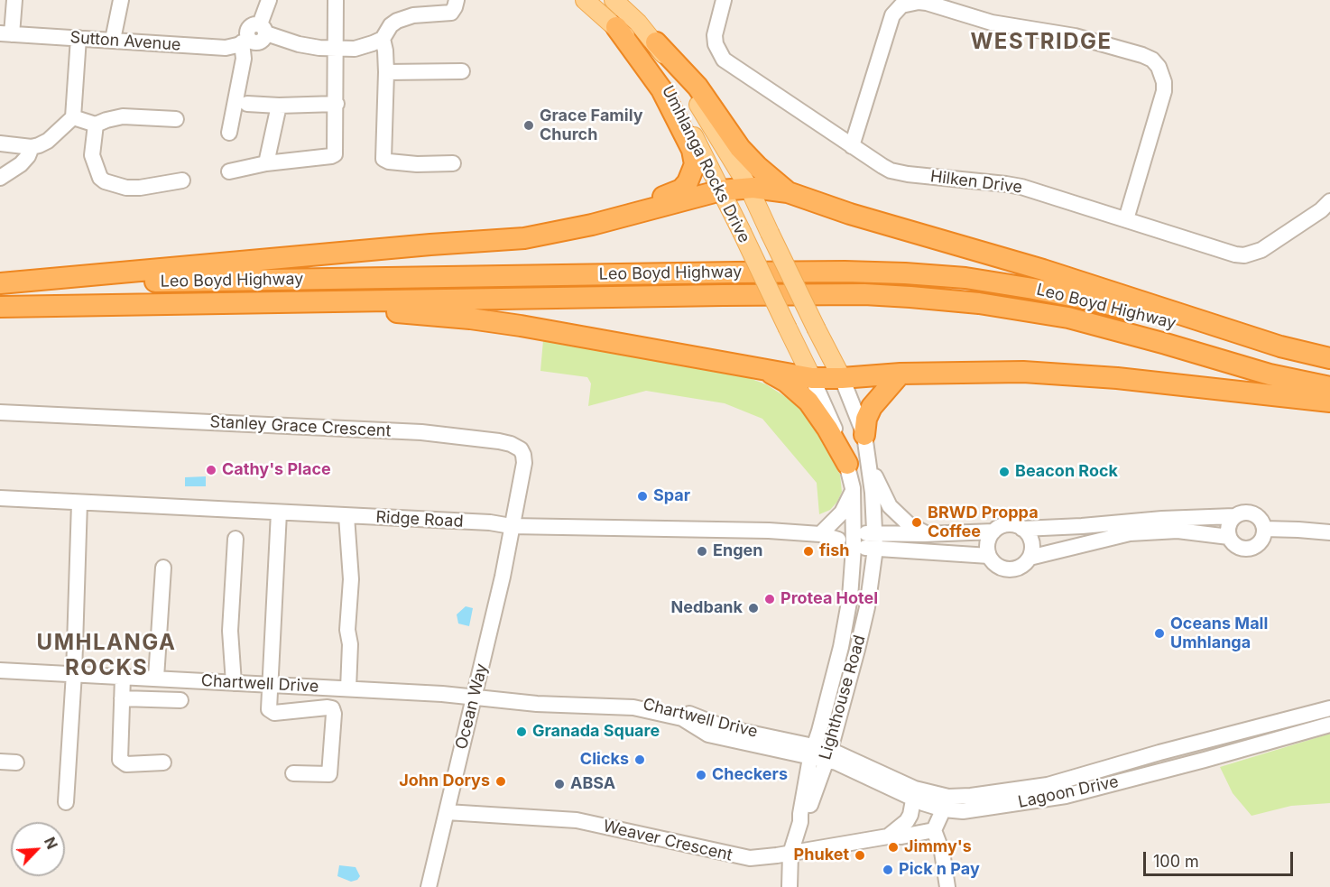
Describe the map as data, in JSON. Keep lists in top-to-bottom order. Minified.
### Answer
{"streets":{"highway":["Leo Boyd Highway"],"main road":["Umhlanga Rocks Drive"],"street":["Sutton Avenue","Hilken Drive","Stanley Grace Crescent","Ridge Road","Chartwell Drive","Lighthouse Road","Ocean Way","Lagoon Drive","Weaver Crescent"]},"crossings":[["Umhlanga Rocks Drive","Lighthouse Road"],["Stanley Grace Crescent","Ridge Road"],["Stanley Grace Crescent","Ocean Way"],["Ridge Road","Lighthouse Road"],["Ridge Road","Ocean Way"],["Chartwell Drive","Lighthouse Road"],["Chartwell Drive","Ocean Way"],["Chartwell Drive","Lagoon Drive"],["Lighthouse Road","Lagoon Drive"],["Lighthouse Road","Weaver Crescent"],["Ocean Way","Weaver Crescent"]],"districts":["WESTRIDGE","UMHLANGA ROCKS"],"places":["Grace Family Church","Cathy's Place","Beacon Rock","Spar","BRWD Proppa Coffee","Engen","fish","Protea Hotel","Nedbank","Oceans Mall Umhlanga","Granada Square","Clicks","Checkers","John Dorys","ABSA","Jimmy's","Phuket","Pick n Pay"],"scale_bar":"100 m","north":"top right"}
